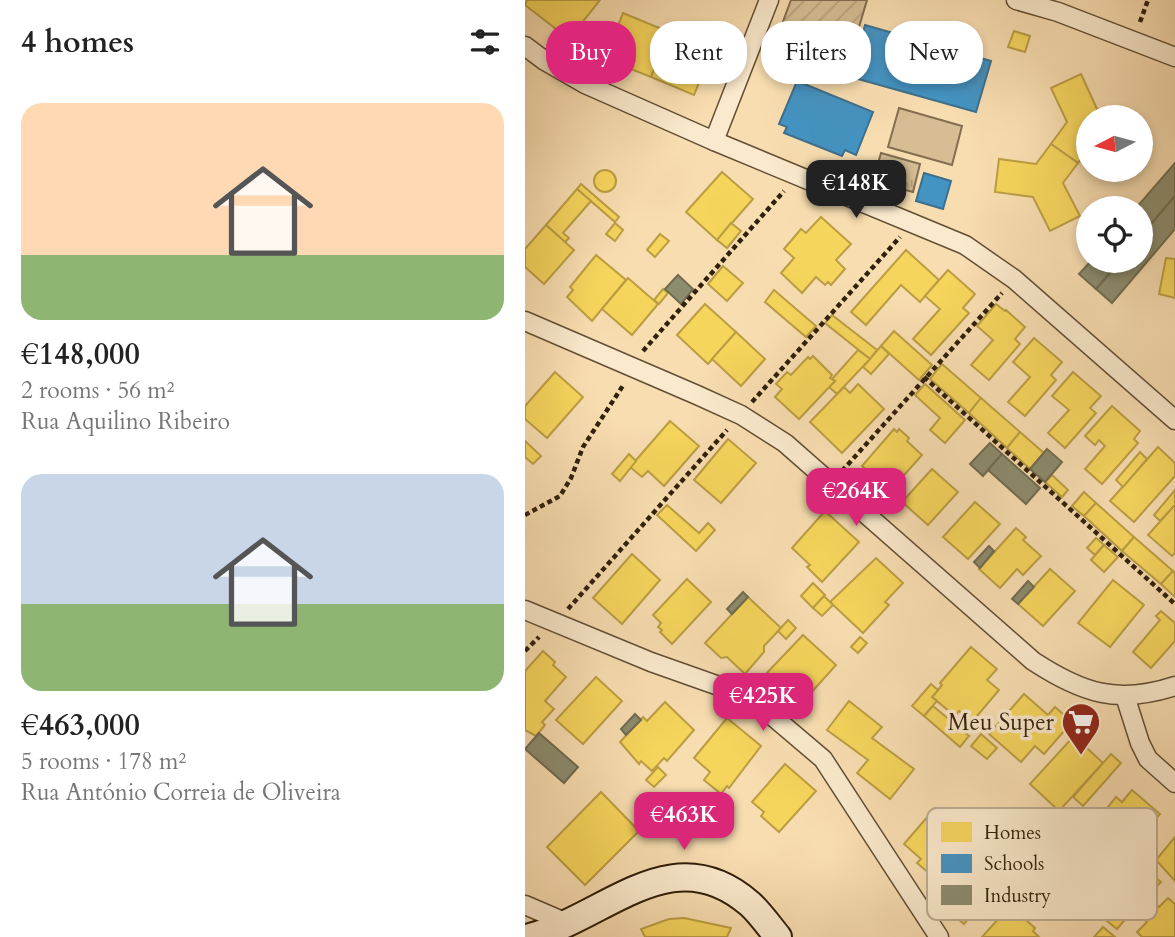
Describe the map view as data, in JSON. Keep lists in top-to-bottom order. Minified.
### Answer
{"places":{"supermarket":["Meu Super"]},"legend":["Homes","Schools","Industry"],"north":"left","page":{"heading":"4 homes","chip":["Buy","Rent","Filters","New"],"list":[{"name":"€148,000","note":"2 rooms · 56 m² · Rua Aquilino Ribeiro"},{"name":"€463,000","note":"5 rooms · 178 m² · Rua António Correia de Oliveira"}],"price":["€148K","€264K","€425K","€463K"]}}
